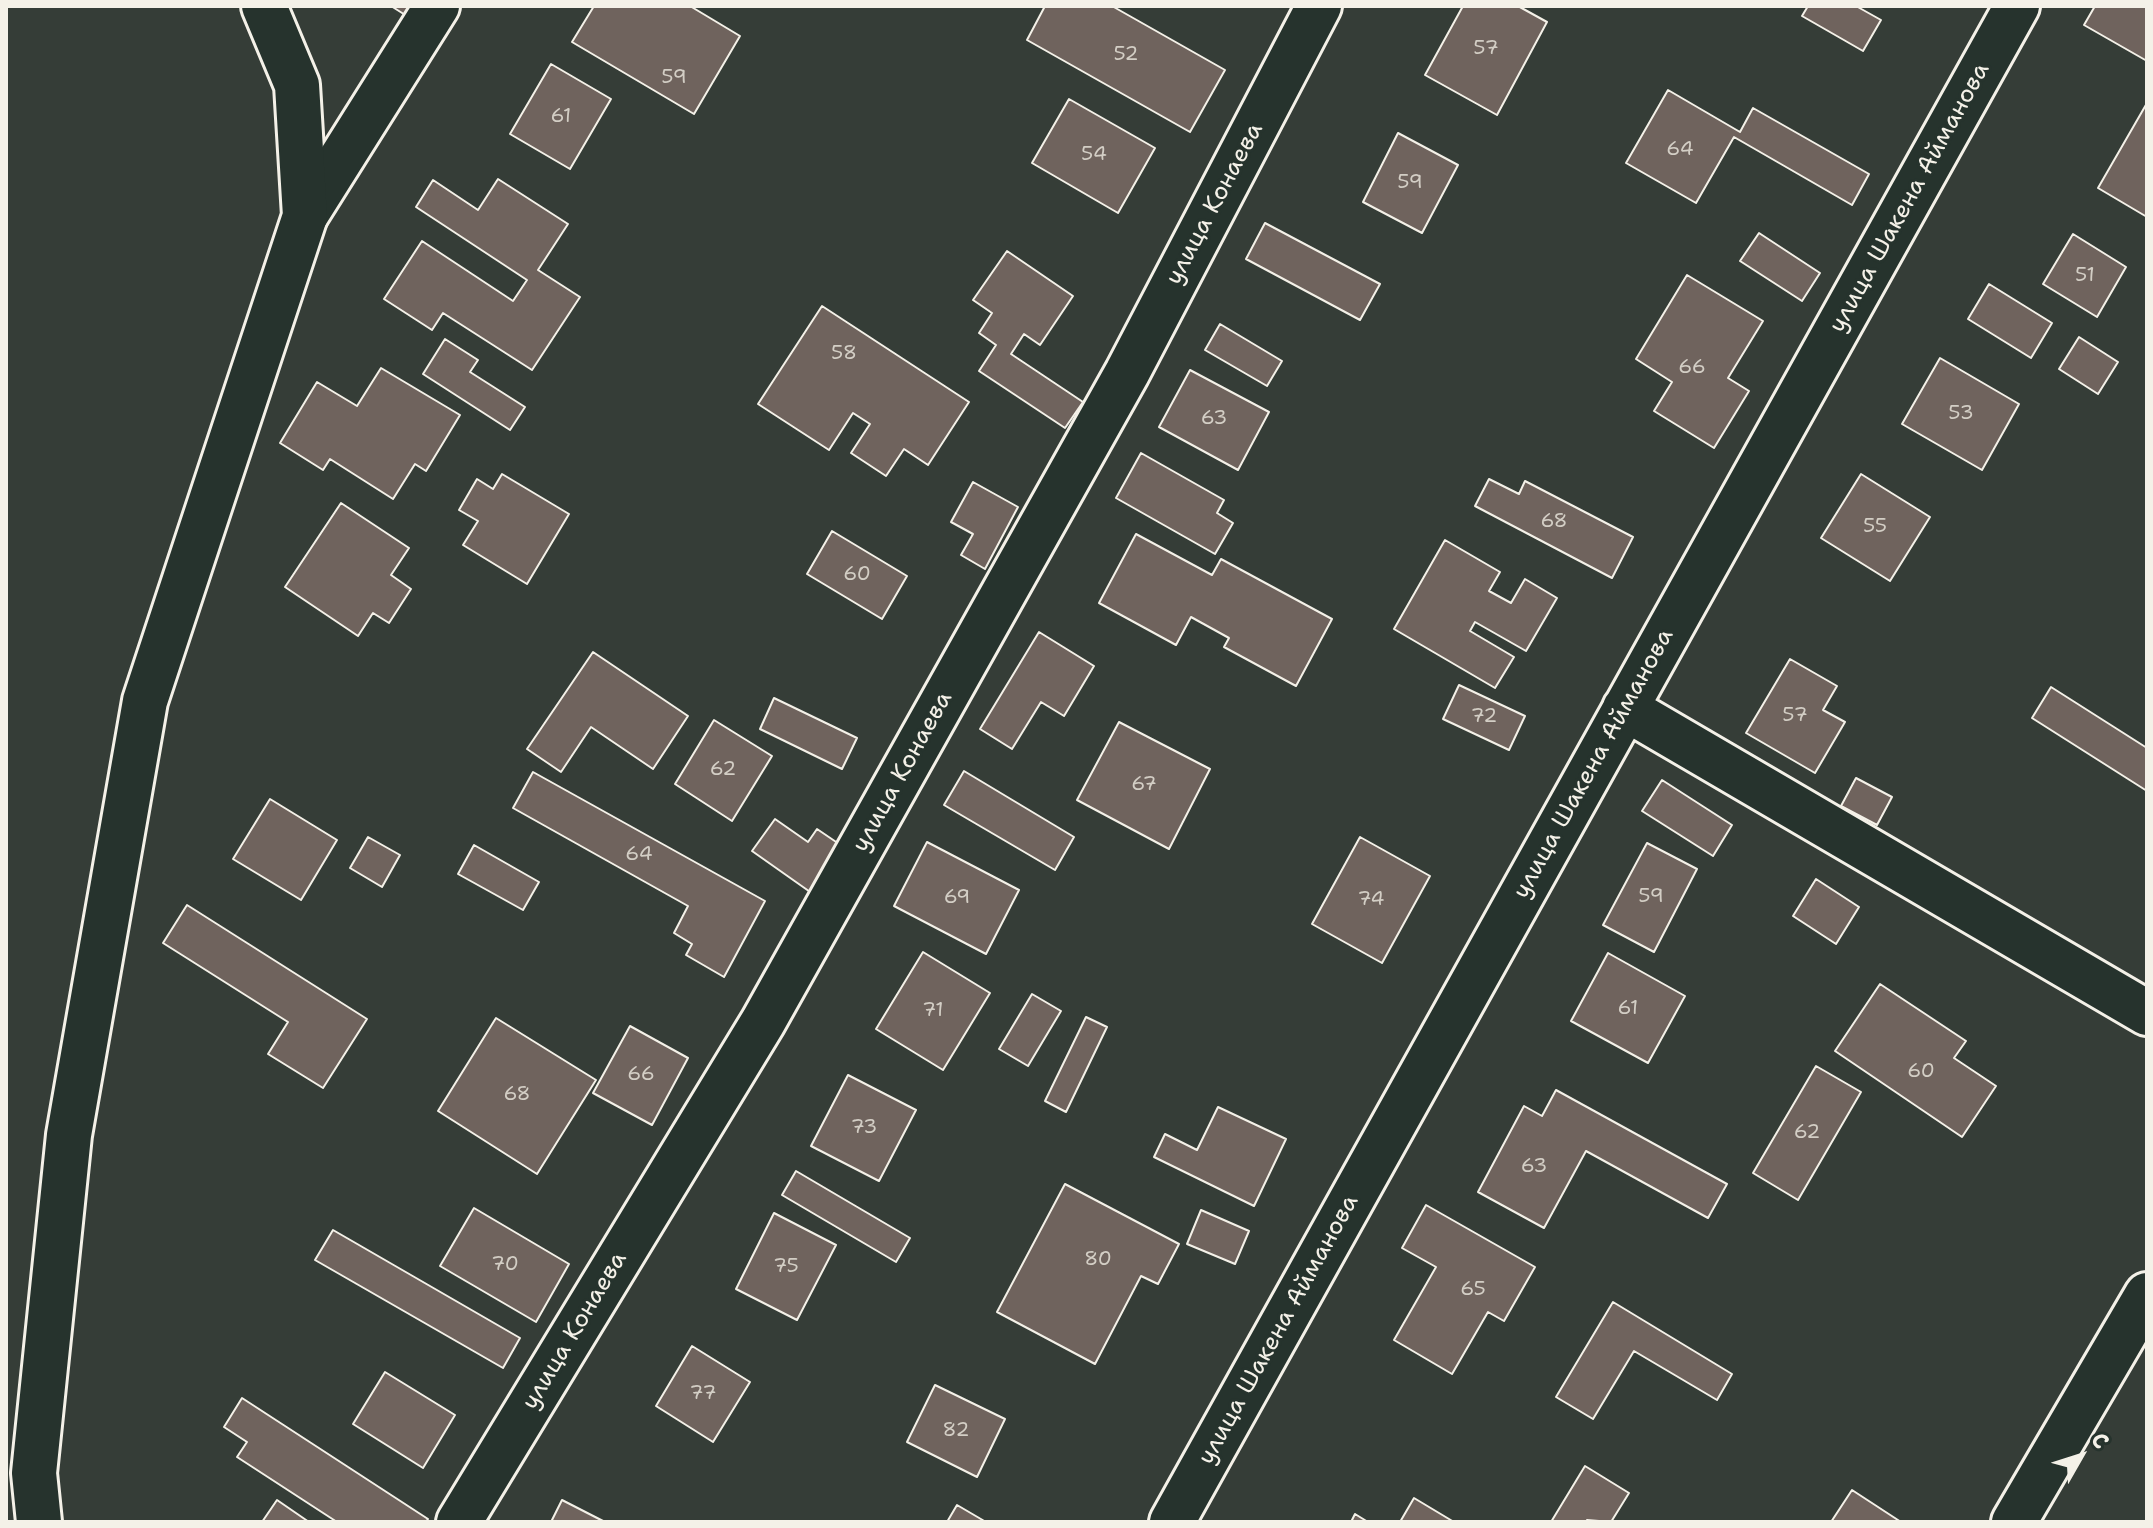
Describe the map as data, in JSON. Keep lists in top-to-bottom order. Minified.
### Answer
{"streets":{"street":["улица Шакена Айманова","улица Конаева"]},"house_numbers":["57","52","59","61","64","54","59","51","58","66","53","63","68","55","60","57","72","62","67","64","59","69","74","61","71","60","66","68","73","62","63","80","70","75","65","77","82"],"north":"top right"}
